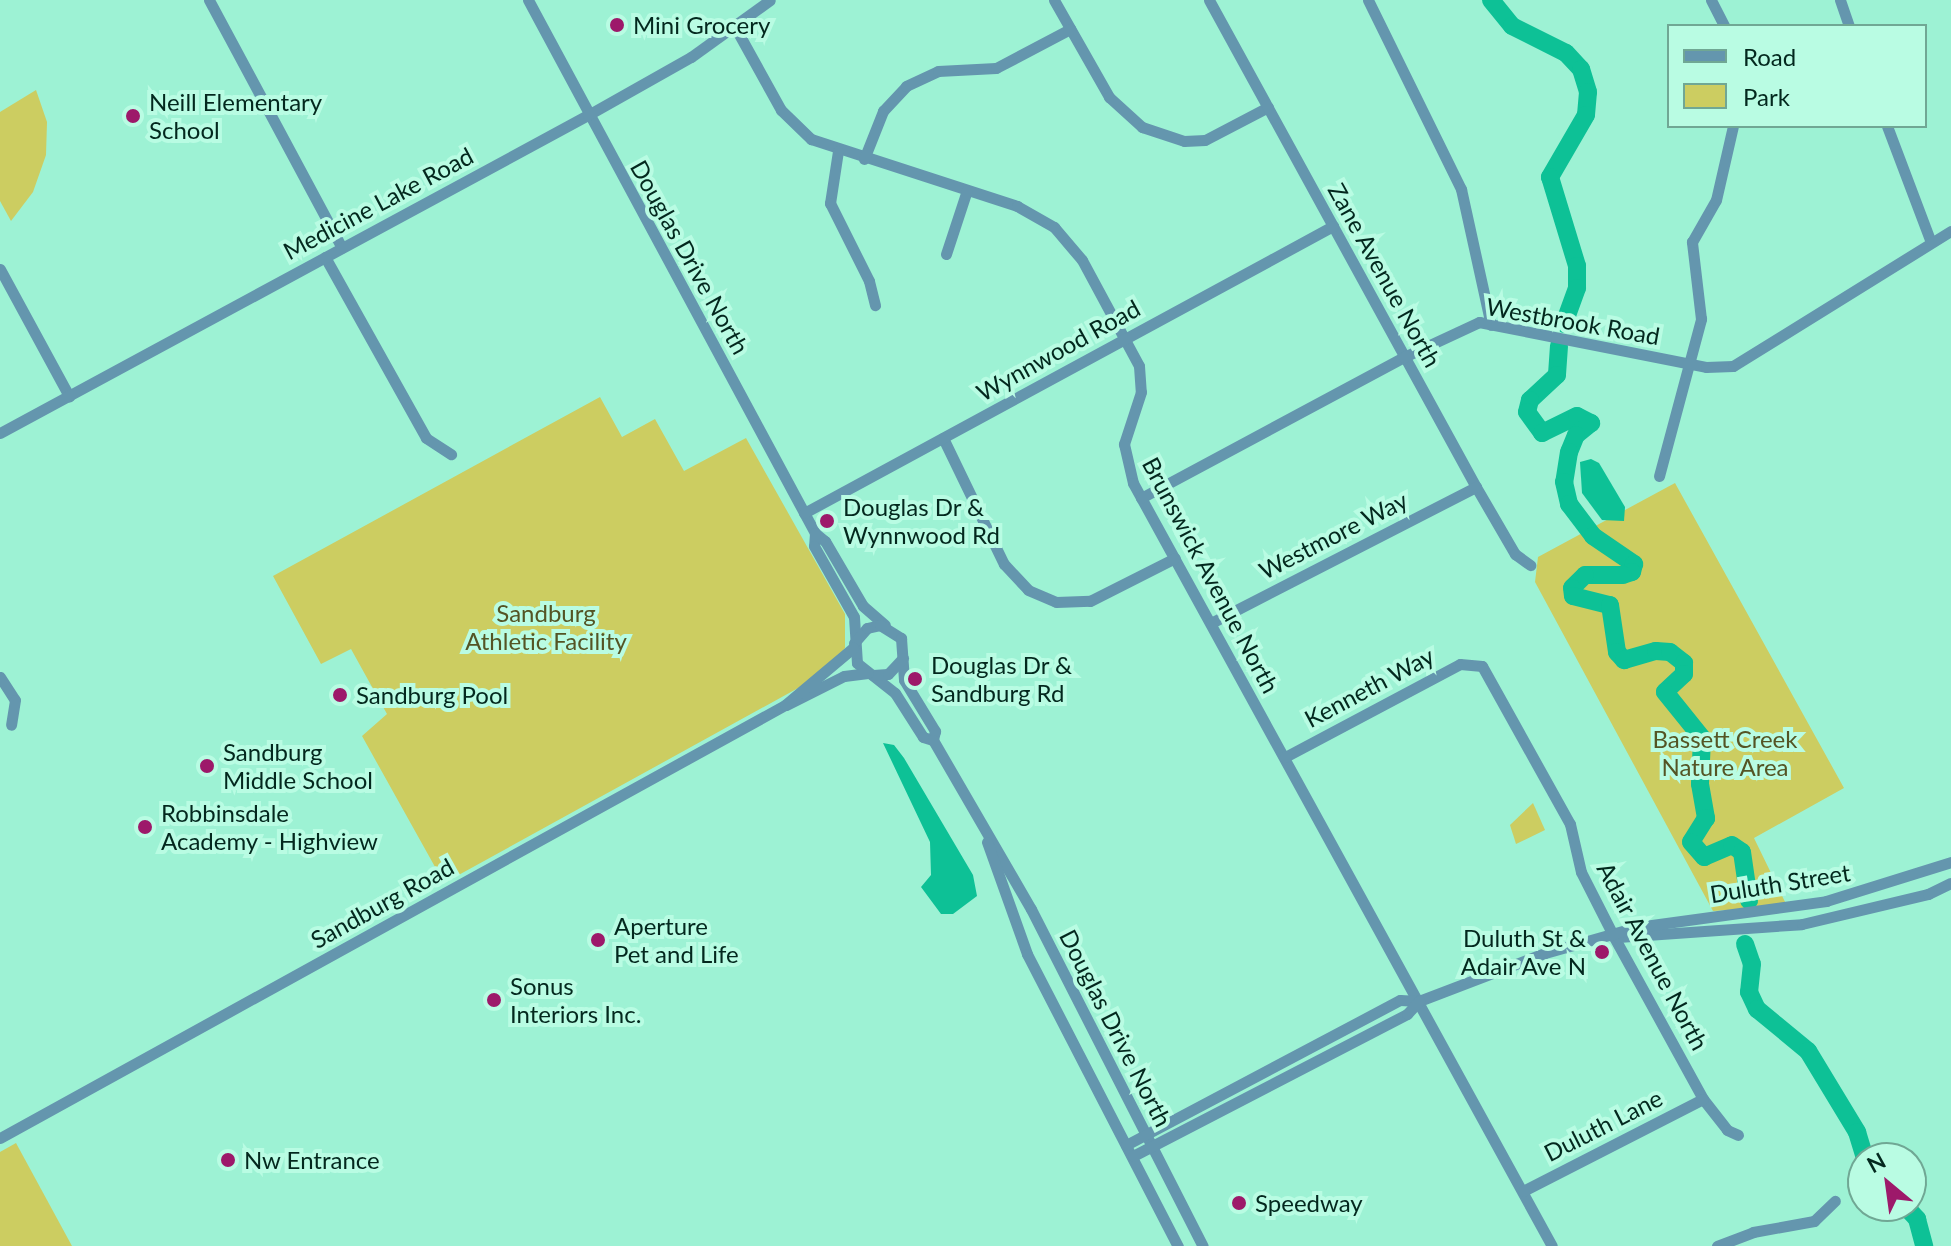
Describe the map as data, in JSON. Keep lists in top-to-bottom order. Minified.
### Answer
{"streets":{"street":["Medicine Lake Road","Douglas Drive North","Zane Avenue North","Westbrook Road","Wynnwood Road","Westmore Way","Brunswick Avenue North","Kenneth Way","Duluth Street","Sandburg Road","Adair Avenue North","Duluth Lane"]},"crossings":[["Medicine Lake Road","Douglas Drive North"],["Medicine Lake Road","Brunswick Avenue North"],["Douglas Drive North","Wynnwood Road"],["Douglas Drive North","Duluth Street"],["Douglas Drive North","Sandburg Road"],["Zane Avenue North","Westbrook Road"],["Zane Avenue North","Wynnwood Road"],["Zane Avenue North","Westmore Way"],["Westbrook Road","Brunswick Avenue North"],["Wynnwood Road","Brunswick Avenue North"],["Westmore Way","Brunswick Avenue North"],["Brunswick Avenue North","Kenneth Way"],["Brunswick Avenue North","Duluth Street"],["Brunswick Avenue North","Duluth Lane"],["Kenneth Way","Adair Avenue North"],["Duluth Street","Adair Avenue North"],["Adair Avenue North","Duluth Lane"]],"parks":["Sandburg Athletic Facility","Bassett Creek Nature Area"],"places":["Mini Grocery","Neill Elementary School","Douglas Dr & Wynnwood Rd","Douglas Dr & Sandburg Rd","Sandburg Pool","Sandburg Middle School","Robbinsdale Academy - Highview","Aperture Pet and Life","Duluth St & Adair Ave N","Sonus Interiors Inc.","Nw Entrance","Speedway"],"legend":["Road","Park"],"north":"top left"}
